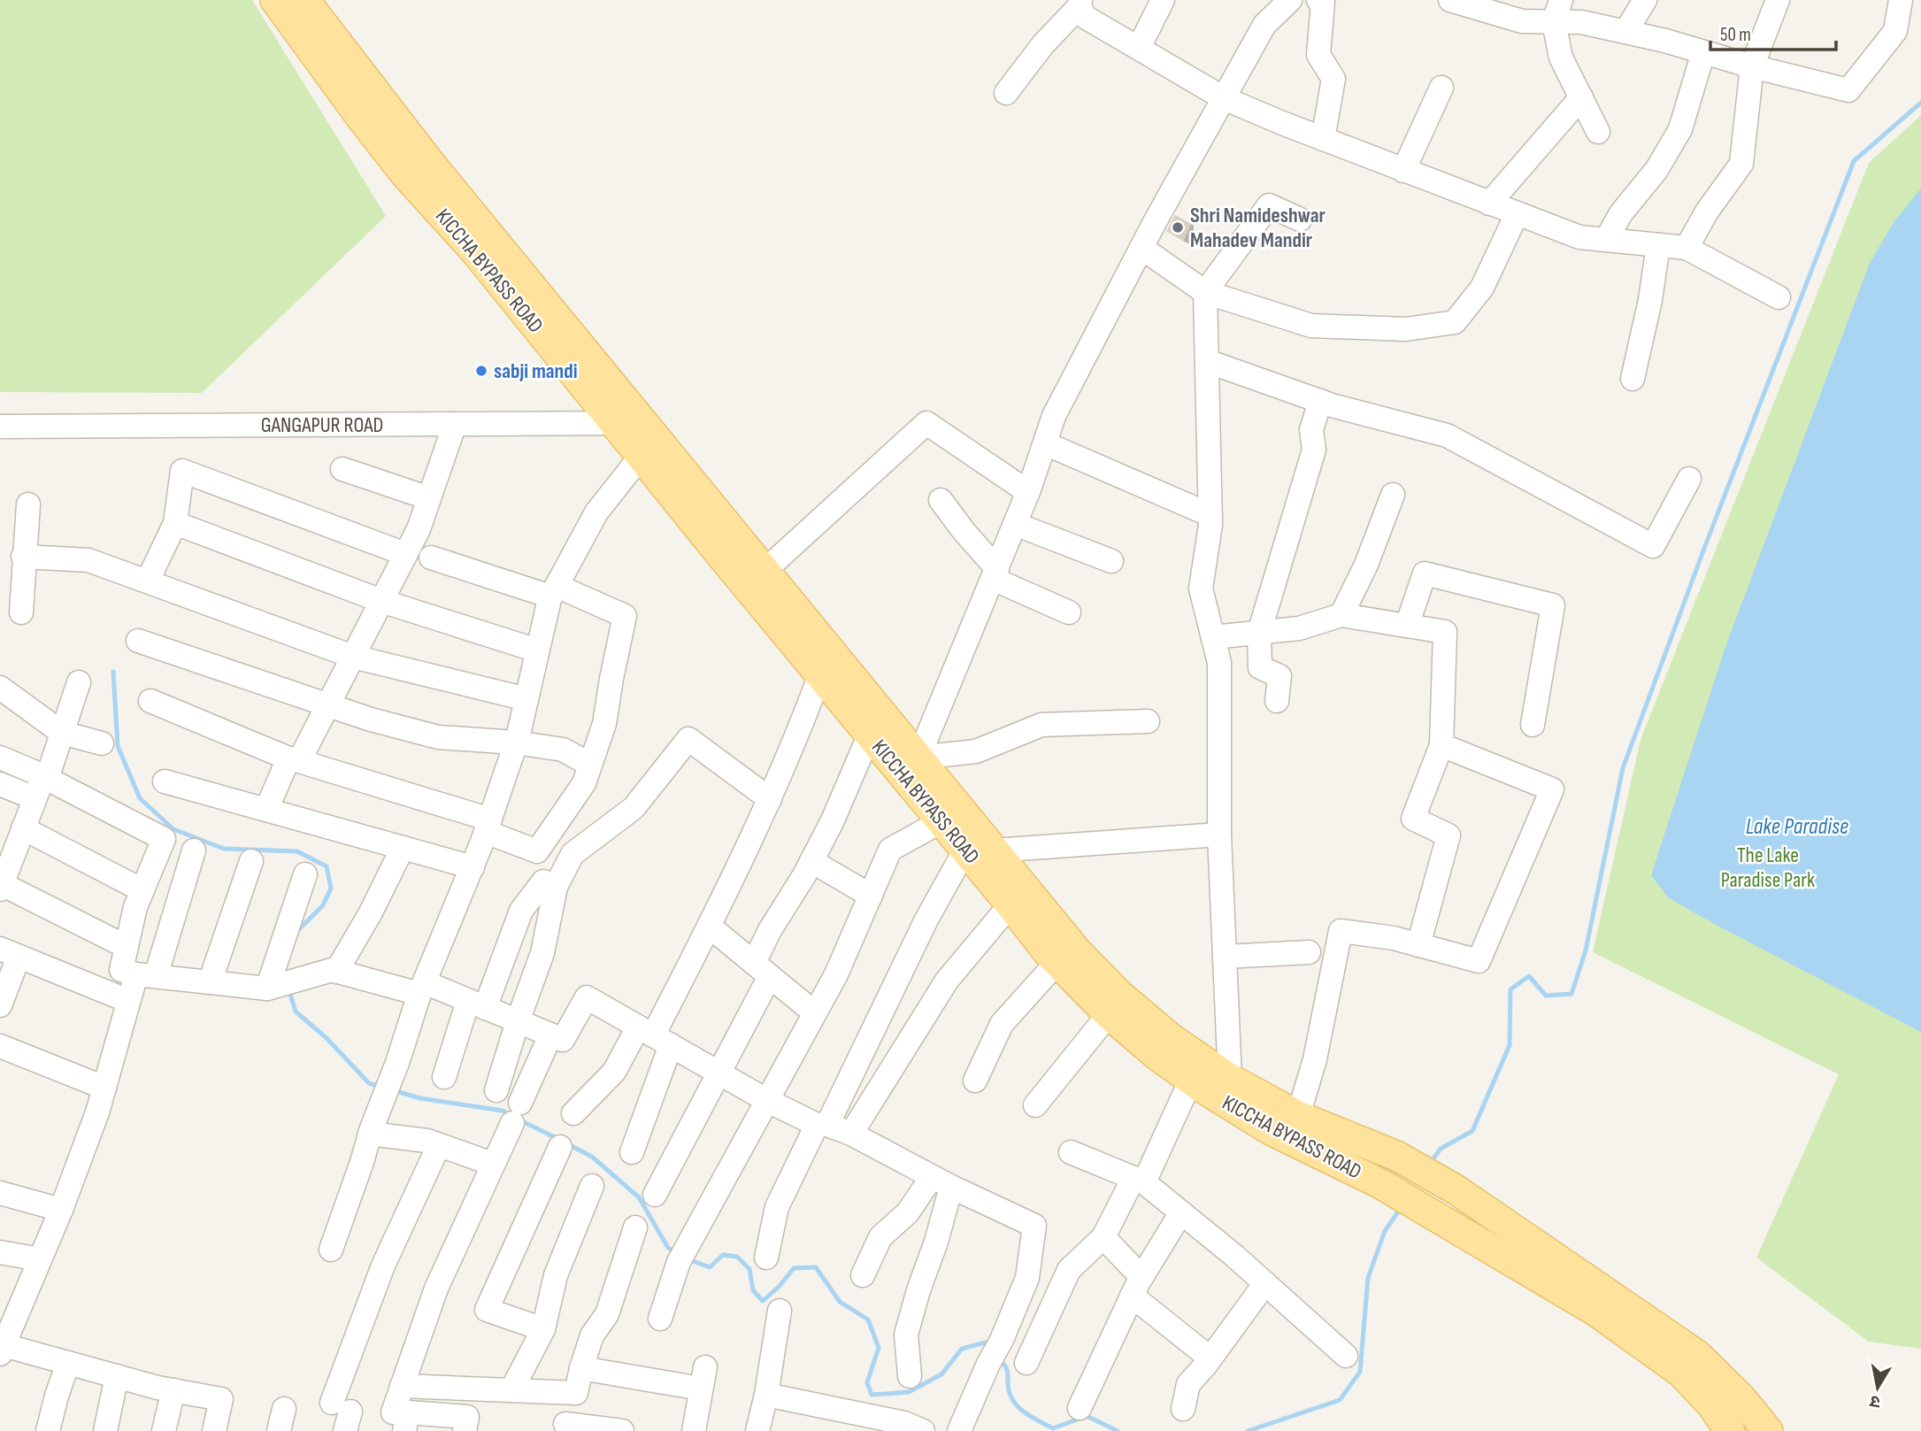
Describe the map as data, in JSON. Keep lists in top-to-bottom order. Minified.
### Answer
{"streets":{"main road":["KICCHA BYPASS ROAD"],"street":["GANGAPUR ROAD"]},"crossings":[["KICCHA BYPASS ROAD","GANGAPUR ROAD"]],"water":["Lake Paradise"],"parks":["The Lake Paradise Park"],"places":["Shri Namideshwar Mahadev Mandir","sabji mandi"],"scale_bar":"50 m","north":"bottom"}
